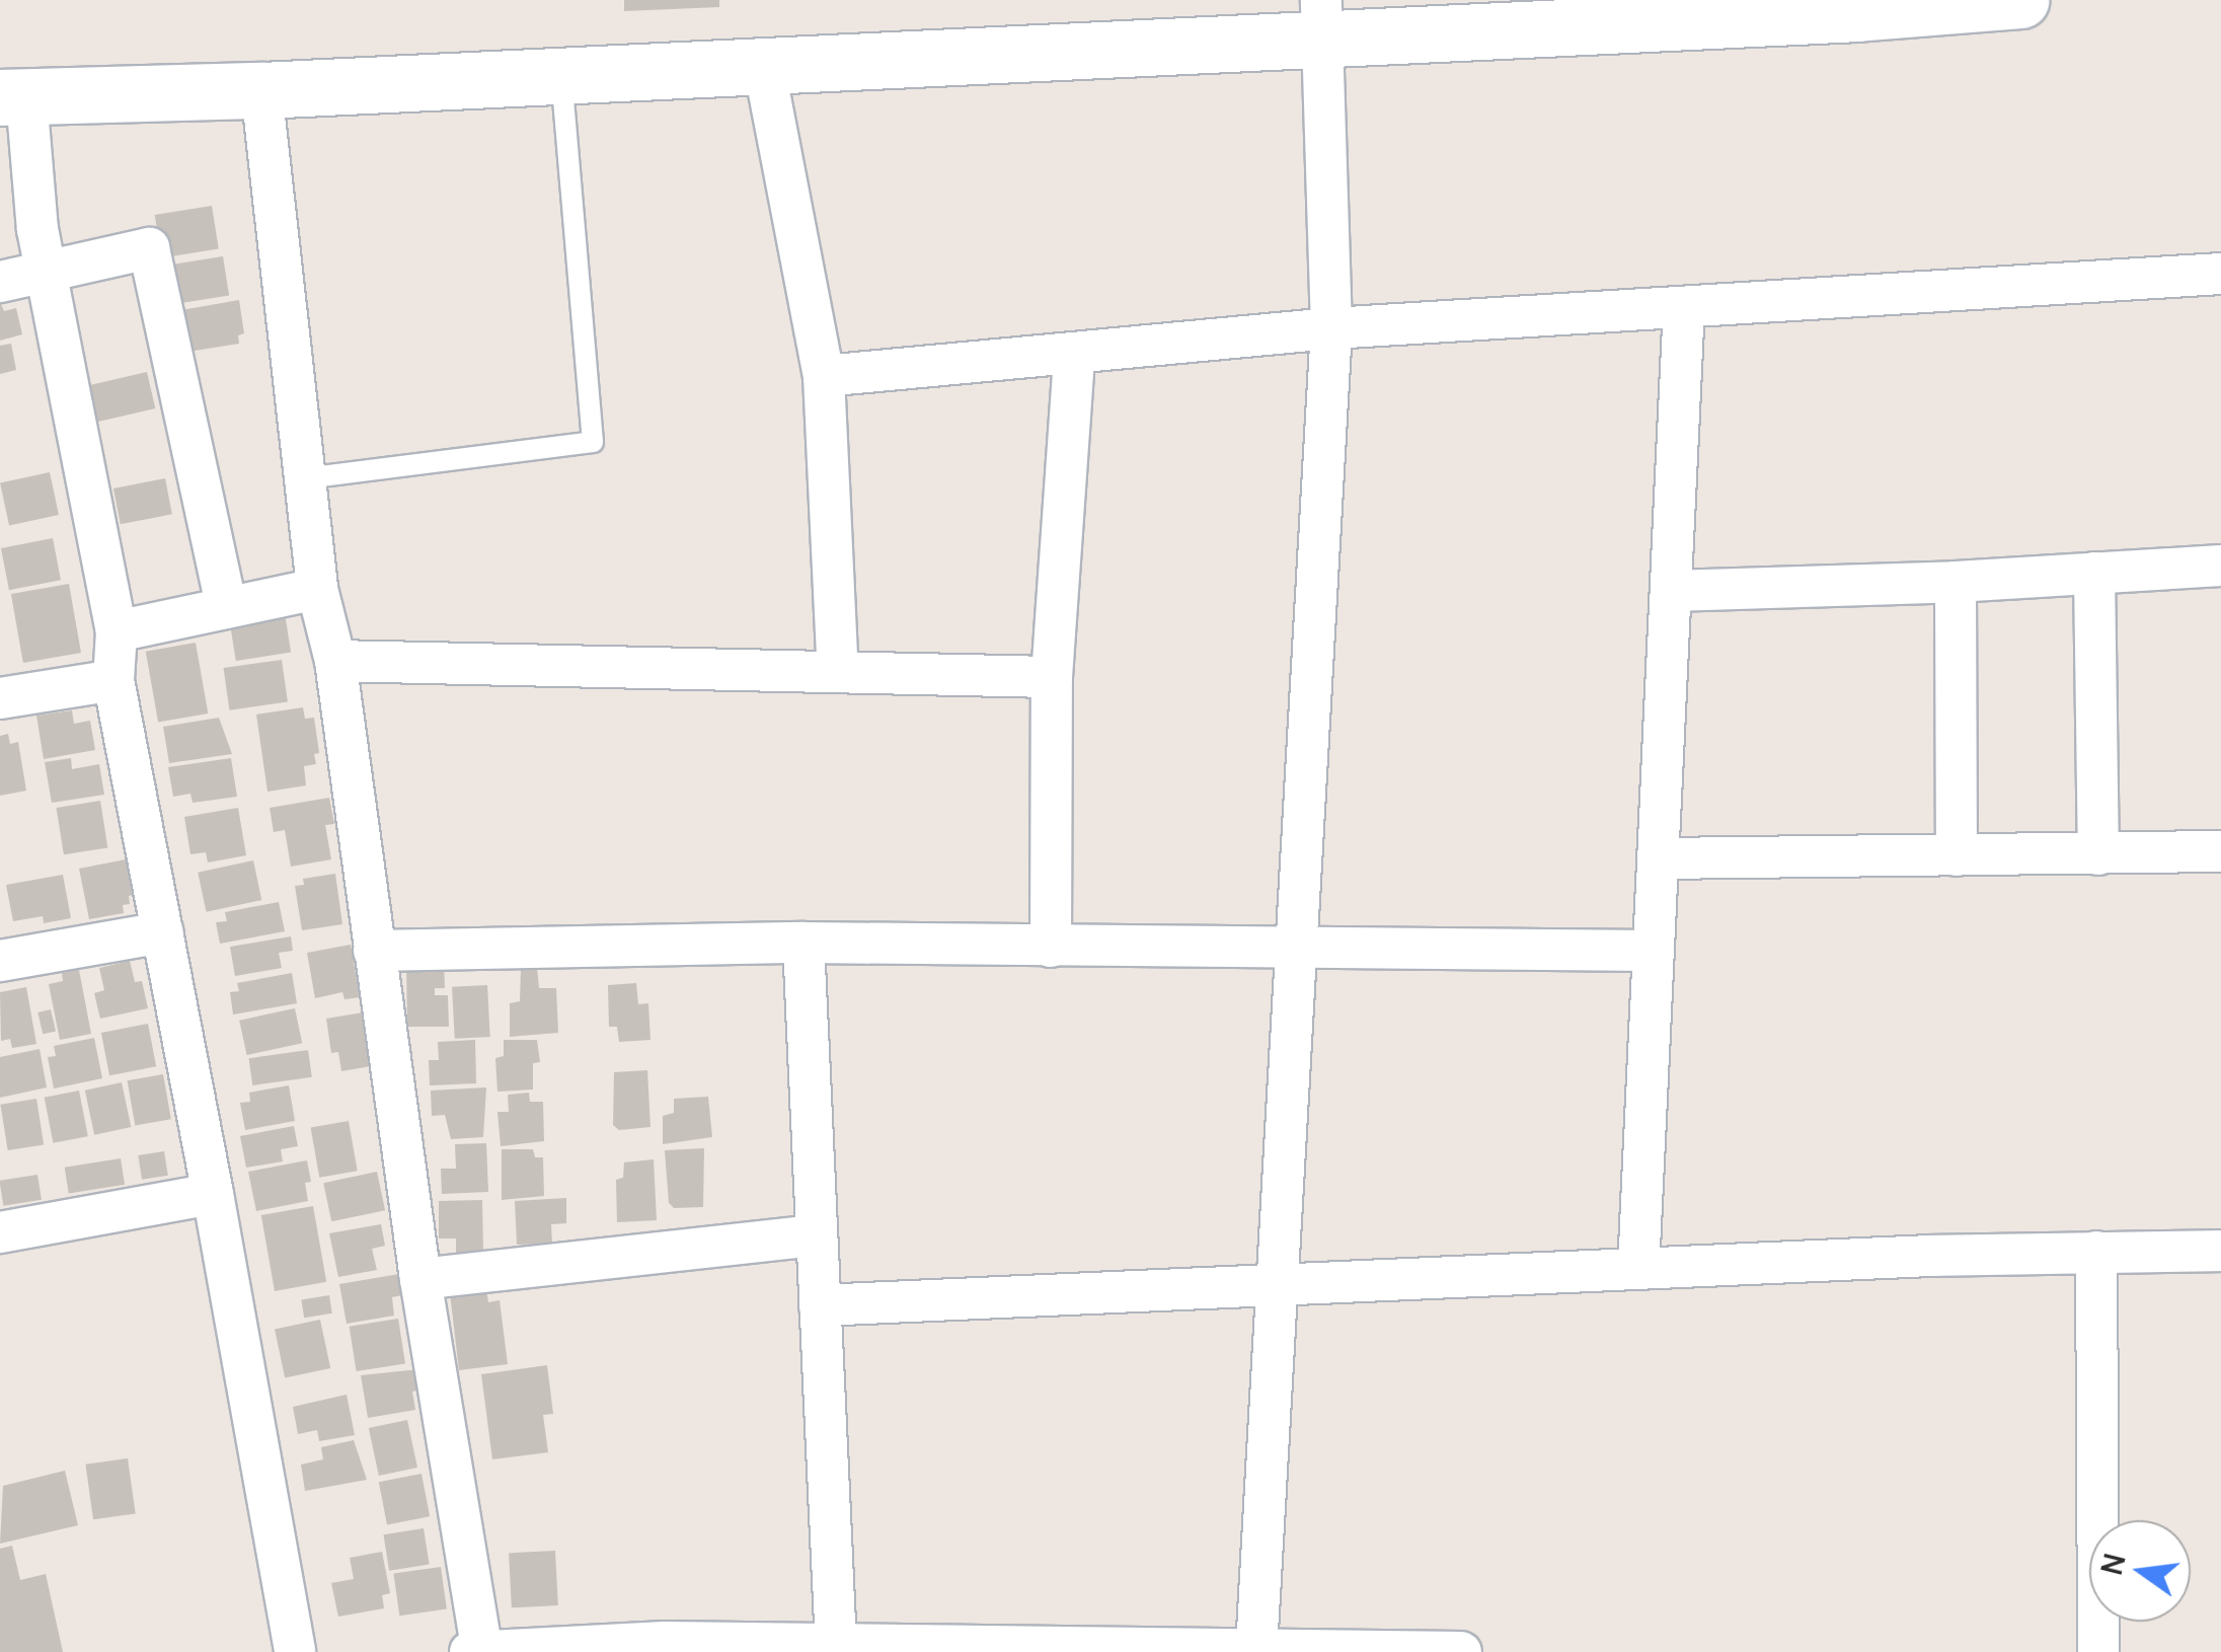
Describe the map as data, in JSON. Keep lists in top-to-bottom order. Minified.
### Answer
{"north":"left"}
